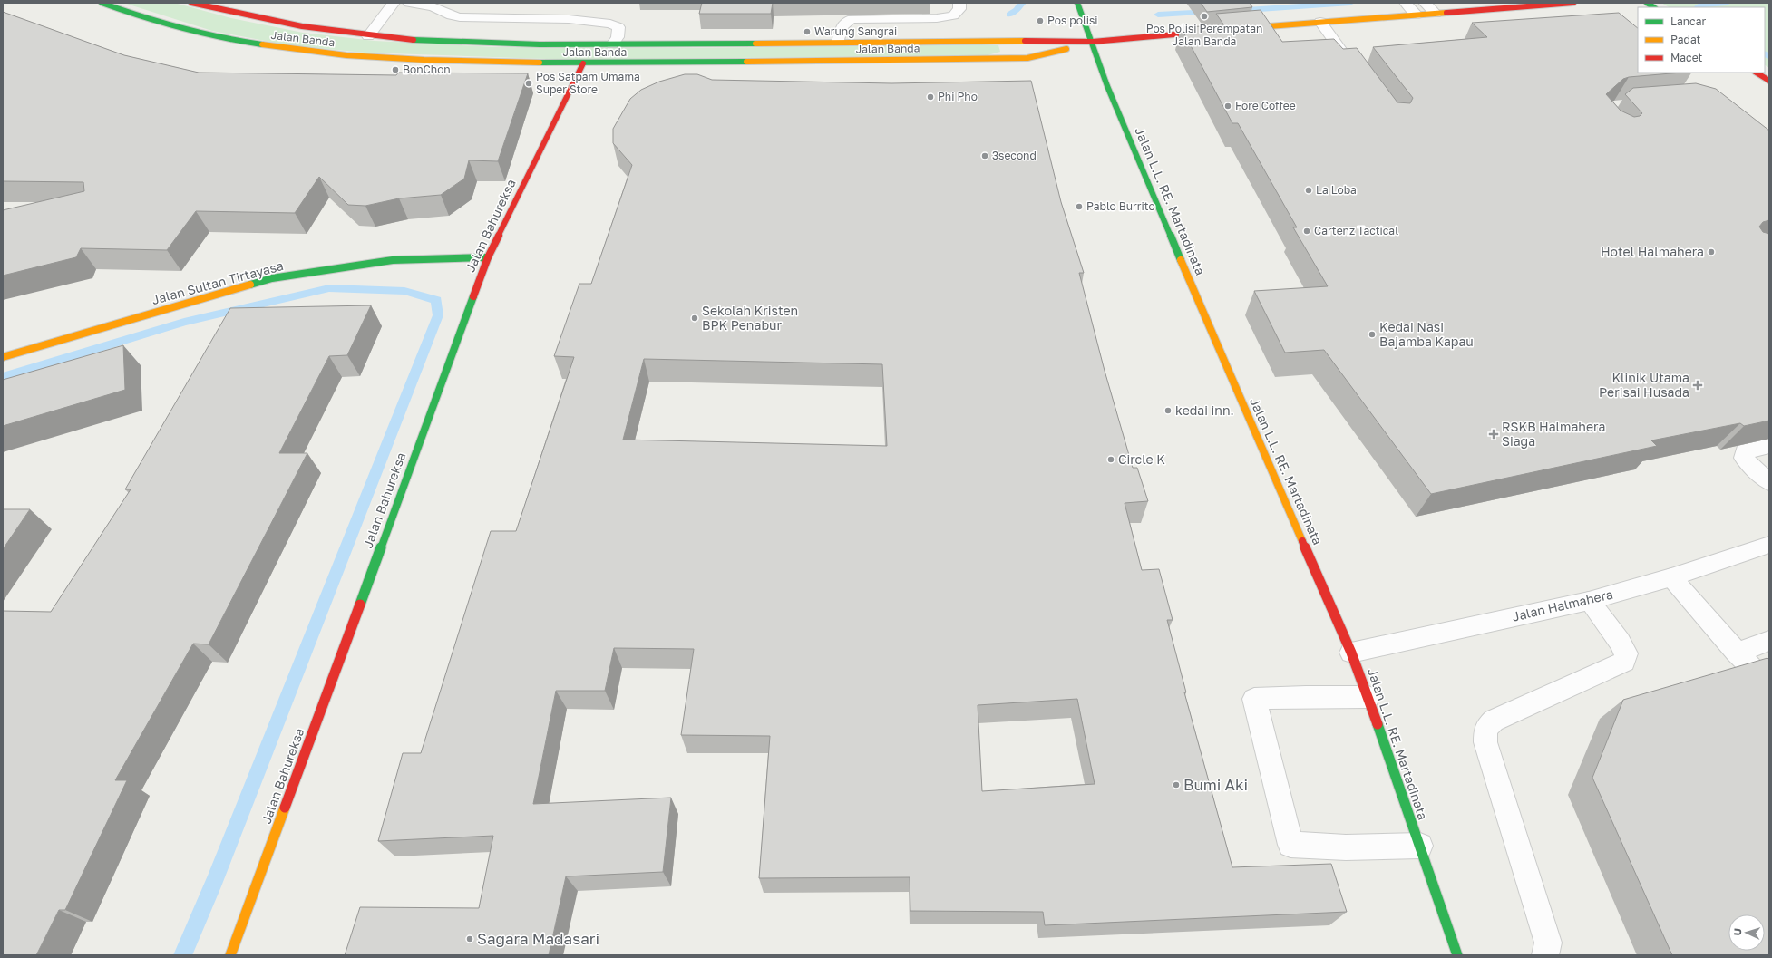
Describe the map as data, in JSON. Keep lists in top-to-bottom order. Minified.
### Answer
{"streets":{"street":["Jalan Banda","Jalan L.L. RE. Martadinata","Jalan Bahureksa","Jalan Sultan Tirtayasa","Jalan Halmahera"]},"crossings":[["Jalan Banda","Jalan L.L. RE. Martadinata"],["Jalan Banda","Jalan Bahureksa"],["Jalan L.L. RE. Martadinata","Jalan Halmahera"],["Jalan Bahureksa","Jalan Sultan Tirtayasa"]],"places":{"other":["Pos Polisi Perempatan Jalan Banda","Pos polisi","Warung Sangrai","BonChon","Pos Satpam Umama Super Store","Phi Pho","Fore Coffee","3second","La Loba","Pablo Burrito","Cartenz Tactical","Hotel Halmahera","Sekolah Kristen BPK Penabur","Kedai Nasi Bajamba Kapau","kedai inn.","Circle K","Bumi Aki","Sagara Madasari"],"health":["Klinik Utama Perisai Husada","RSKB Halmahera Siaga"]},"legend":["Lancar","Padat","Macet"],"north":"left"}
